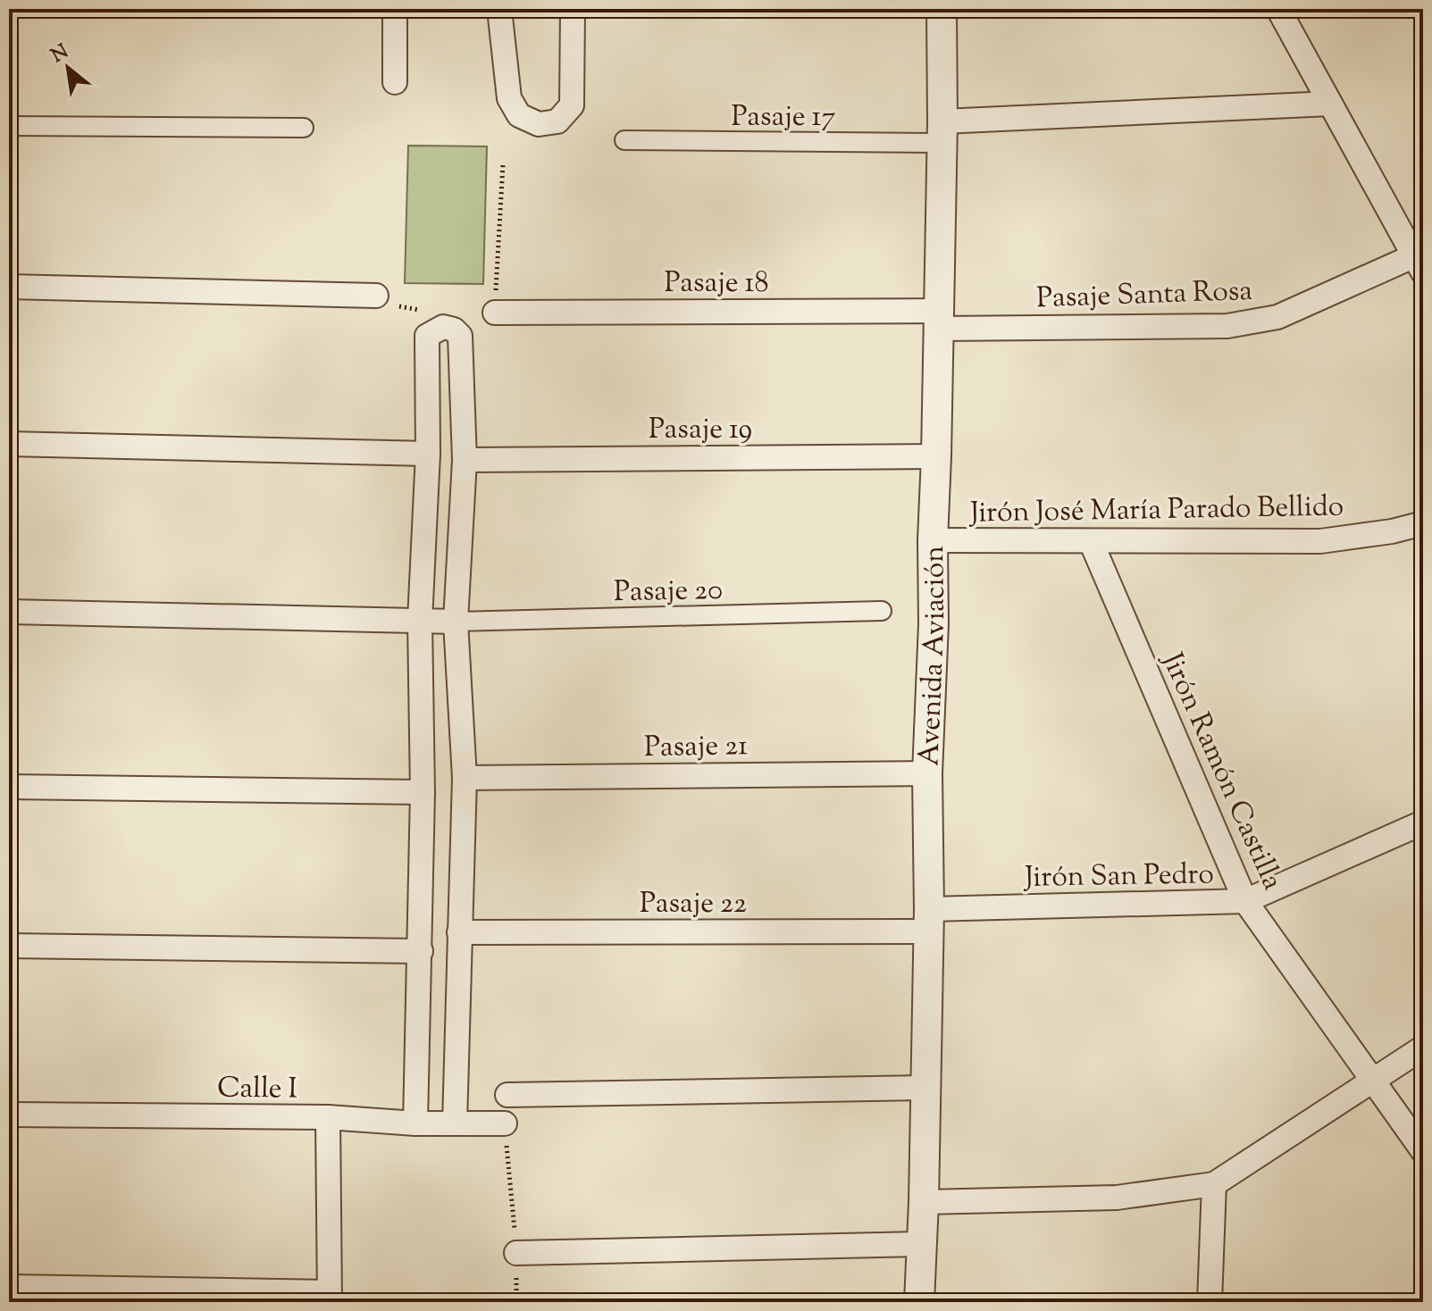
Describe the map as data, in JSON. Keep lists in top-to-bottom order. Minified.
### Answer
{"streets":{"street":["Pasaje 17","Pasaje 18","Pasaje Santa Rosa","Pasaje 19","Jirón José María Parado Bellido","Pasaje 20","Avenida Aviación","Pasaje 21","Jirón Ramón Castilla","Jirón San Pedro","Pasaje 22","Calle I"]},"crossings":[["Pasaje 17","Avenida Aviación"],["Pasaje 18","Pasaje Santa Rosa"],["Pasaje 18","Avenida Aviación"],["Pasaje Santa Rosa","Avenida Aviación"],["Pasaje 19","Avenida Aviación"],["Jirón José María Parado Bellido","Avenida Aviación"],["Jirón José María Parado Bellido","Jirón Ramón Castilla"],["Avenida Aviación","Pasaje 21"],["Avenida Aviación","Jirón San Pedro"],["Avenida Aviación","Pasaje 22"],["Jirón Ramón Castilla","Jirón San Pedro"],["Jirón San Pedro","Pasaje 22"]],"north":"top left"}
